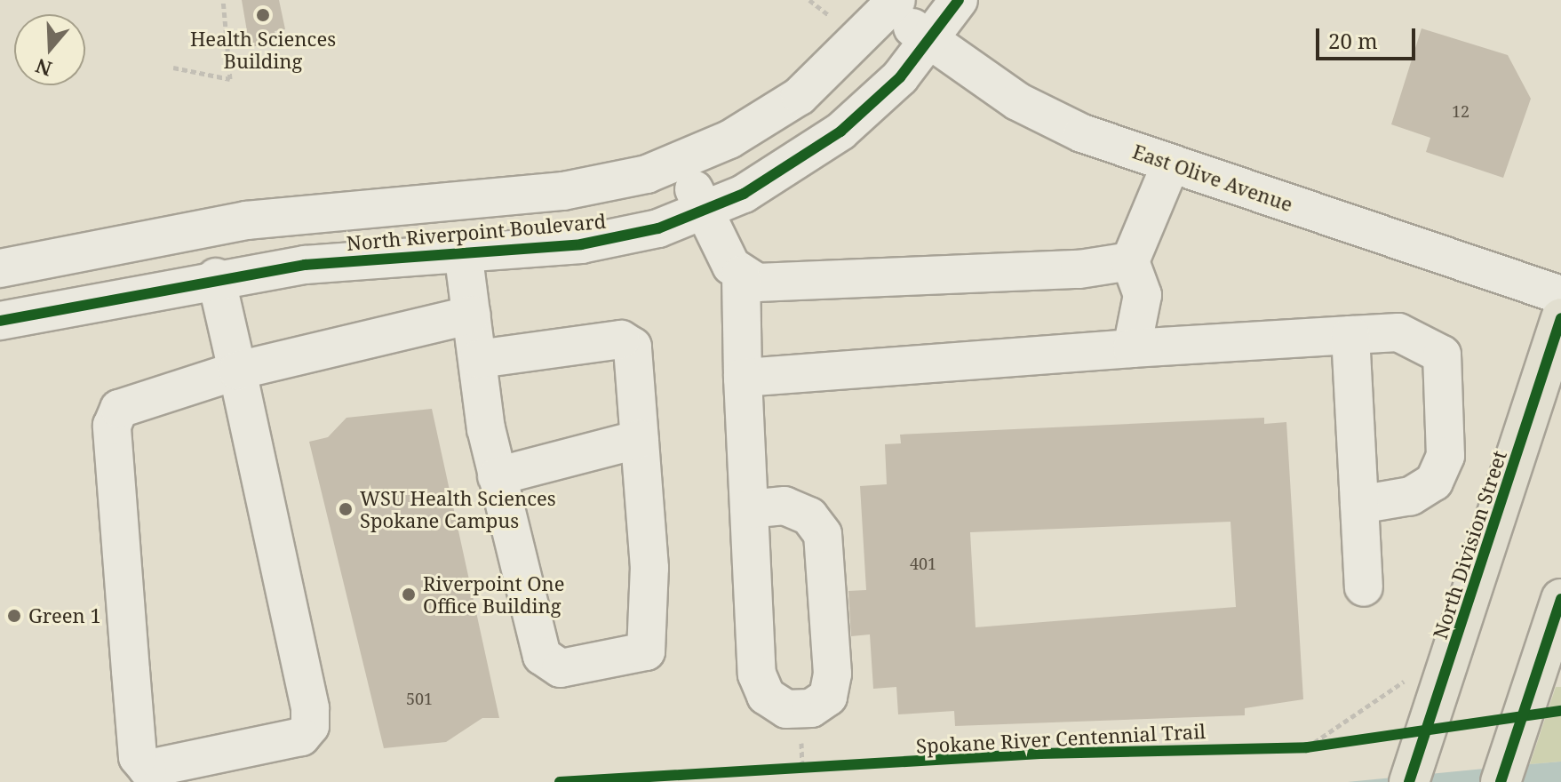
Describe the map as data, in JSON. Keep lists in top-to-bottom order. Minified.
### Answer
{"streets":{"main road":["North Division Street"],"street":["East Olive Avenue","North Riverpoint Boulevard"],"cycle path":["Spokane River Centennial Trail"]},"crossings":[["East Olive Avenue","North Riverpoint Boulevard"]],"places":["Health Sciences Building","WSU Health Sciences Spokane Campus","Riverpoint One Office Building","Green 1"],"house_numbers":["12","401","501"],"scale_bar":"20 m","north":"bottom"}
